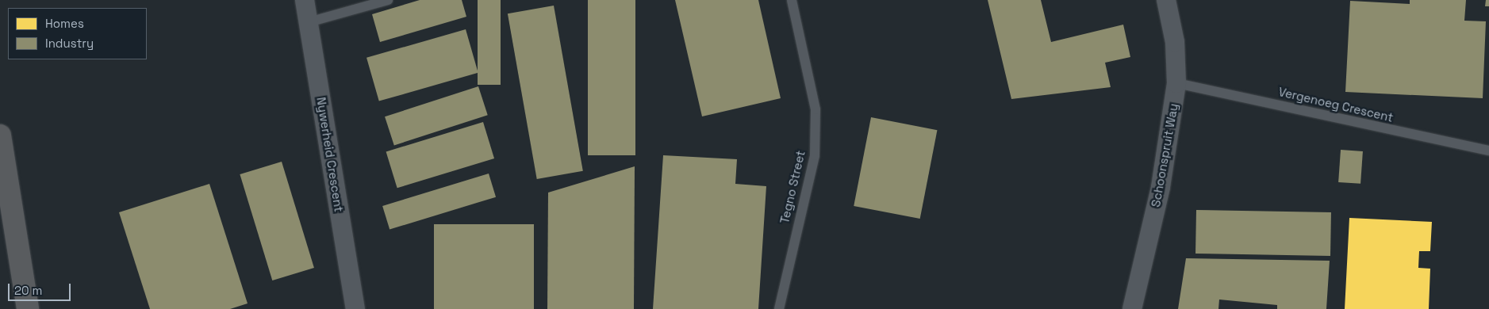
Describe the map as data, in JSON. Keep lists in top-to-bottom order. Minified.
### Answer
{"streets":{"street":["Nywerheid Crescent","Schoonspruit Way"],"lane":["Vergenoeg Crescent","Tegno Street"]},"crossings":[["Vergenoeg Crescent","Schoonspruit Way"]],"legend":["Homes","Industry"],"scale_bar":"20 m"}
